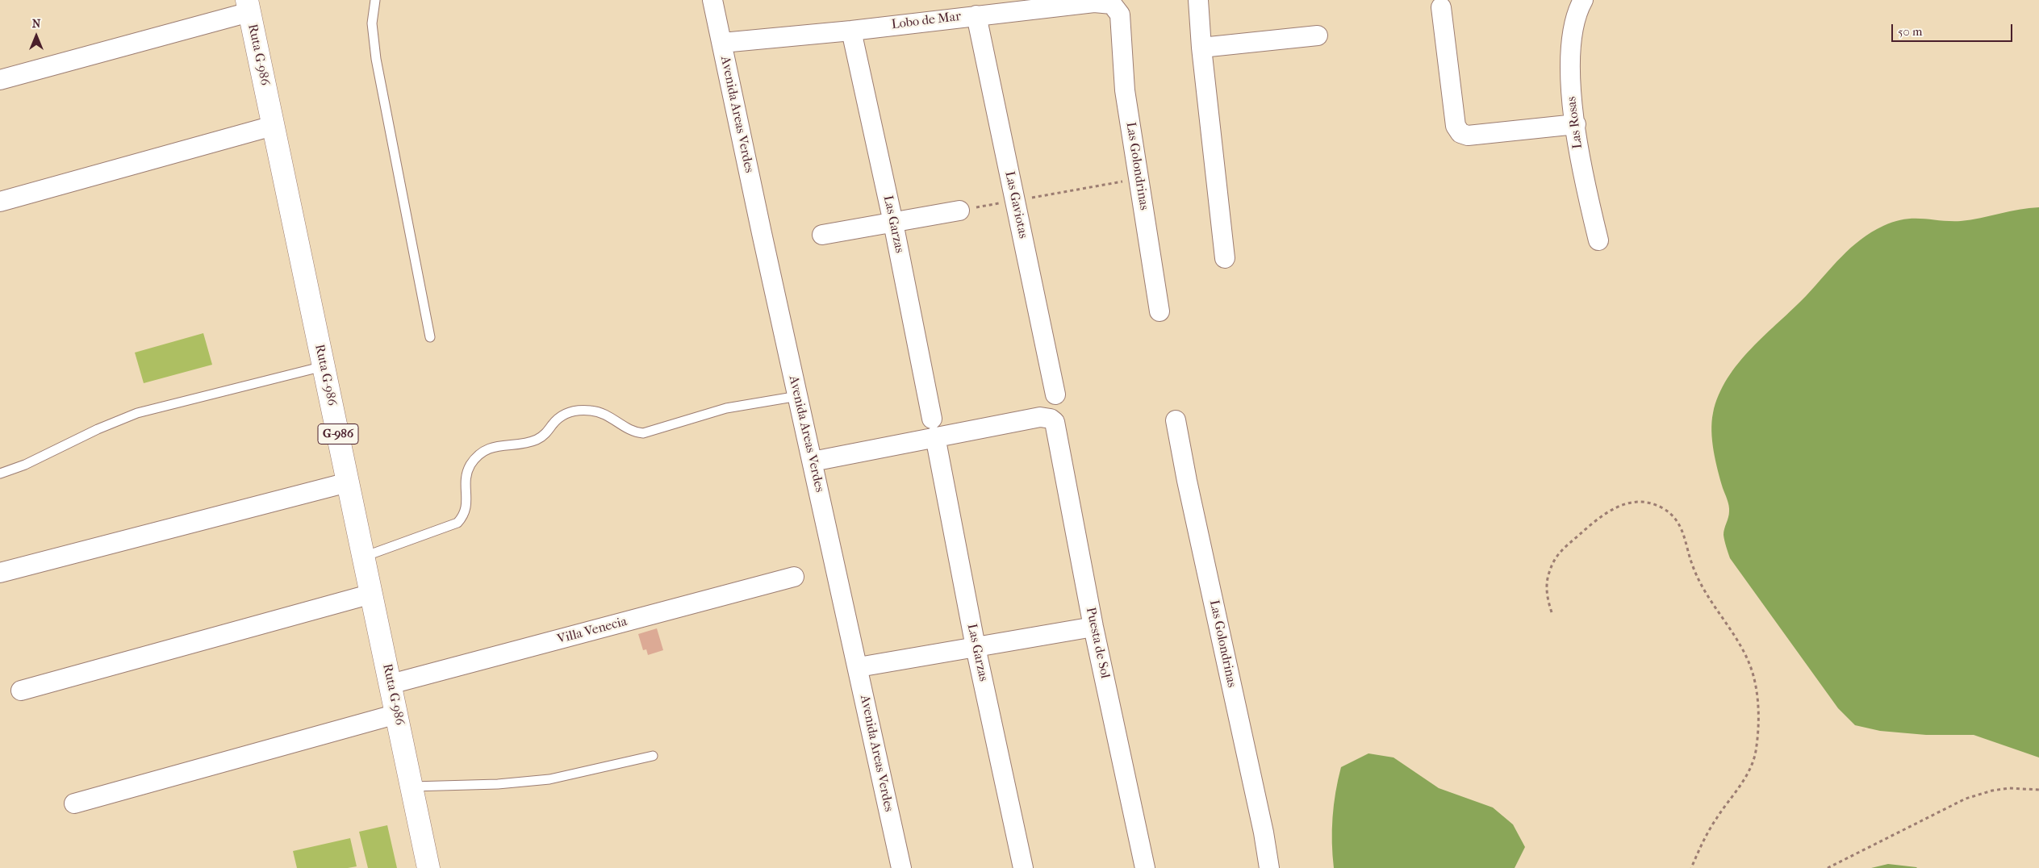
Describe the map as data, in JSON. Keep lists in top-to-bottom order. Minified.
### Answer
{"streets":{"main road":["Ruta G-986","G-986"],"street":["Lobo de Mar","Avenida Areas Verdes","Las Rosas","Las Golondrinas","Las Gaviotas","Las Garzas","Villa Venecia","Puesta de Sol"]},"crossings":[["Lobo de Mar","Avenida Areas Verdes"],["Lobo de Mar","Las Golondrinas"],["Lobo de Mar","Las Gaviotas"],["Lobo de Mar","Las Garzas"],["Ruta G-986","Villa Venecia"],["Las Garzas","Puesta de Sol"]],"scale_bar":"50 m","north":"top"}
